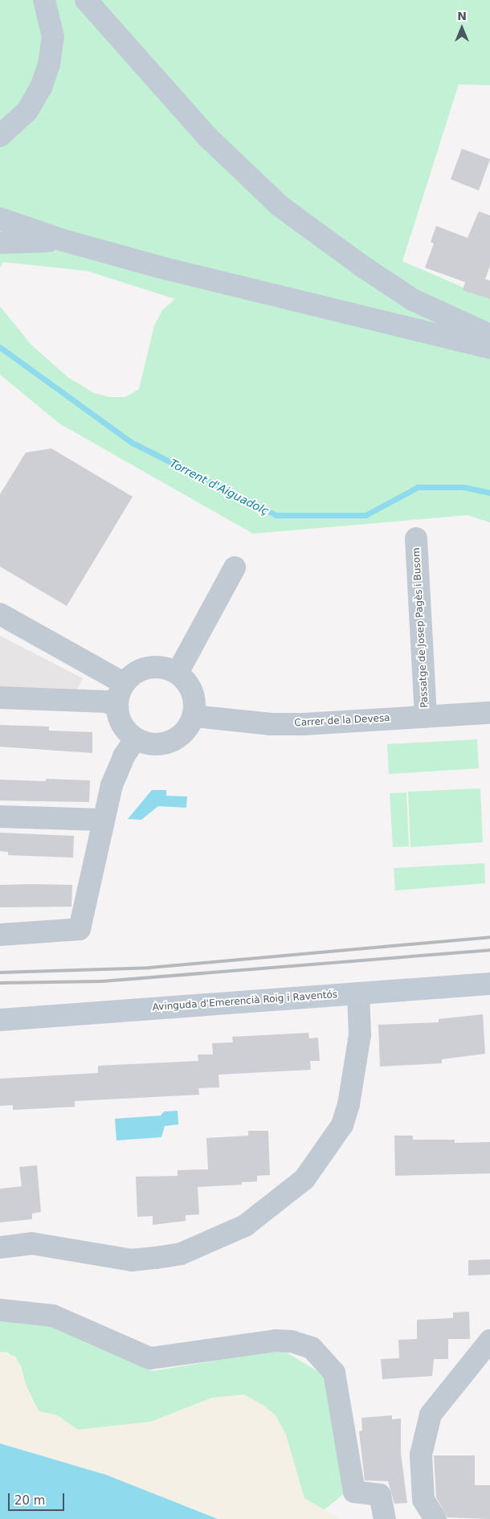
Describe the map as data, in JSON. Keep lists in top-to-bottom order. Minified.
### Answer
{"streets":{"main road":["Avinguda d'Emerencià Roig i Raventós"],"street":["Passatge de Josep Pagès i Busom","Carrer de la Devesa"]},"crossings":[["Passatge de Josep Pagès i Busom","Carrer de la Devesa"]],"water":["Torrent d'Aiguadolç"],"scale_bar":"20 m","north":"top"}
